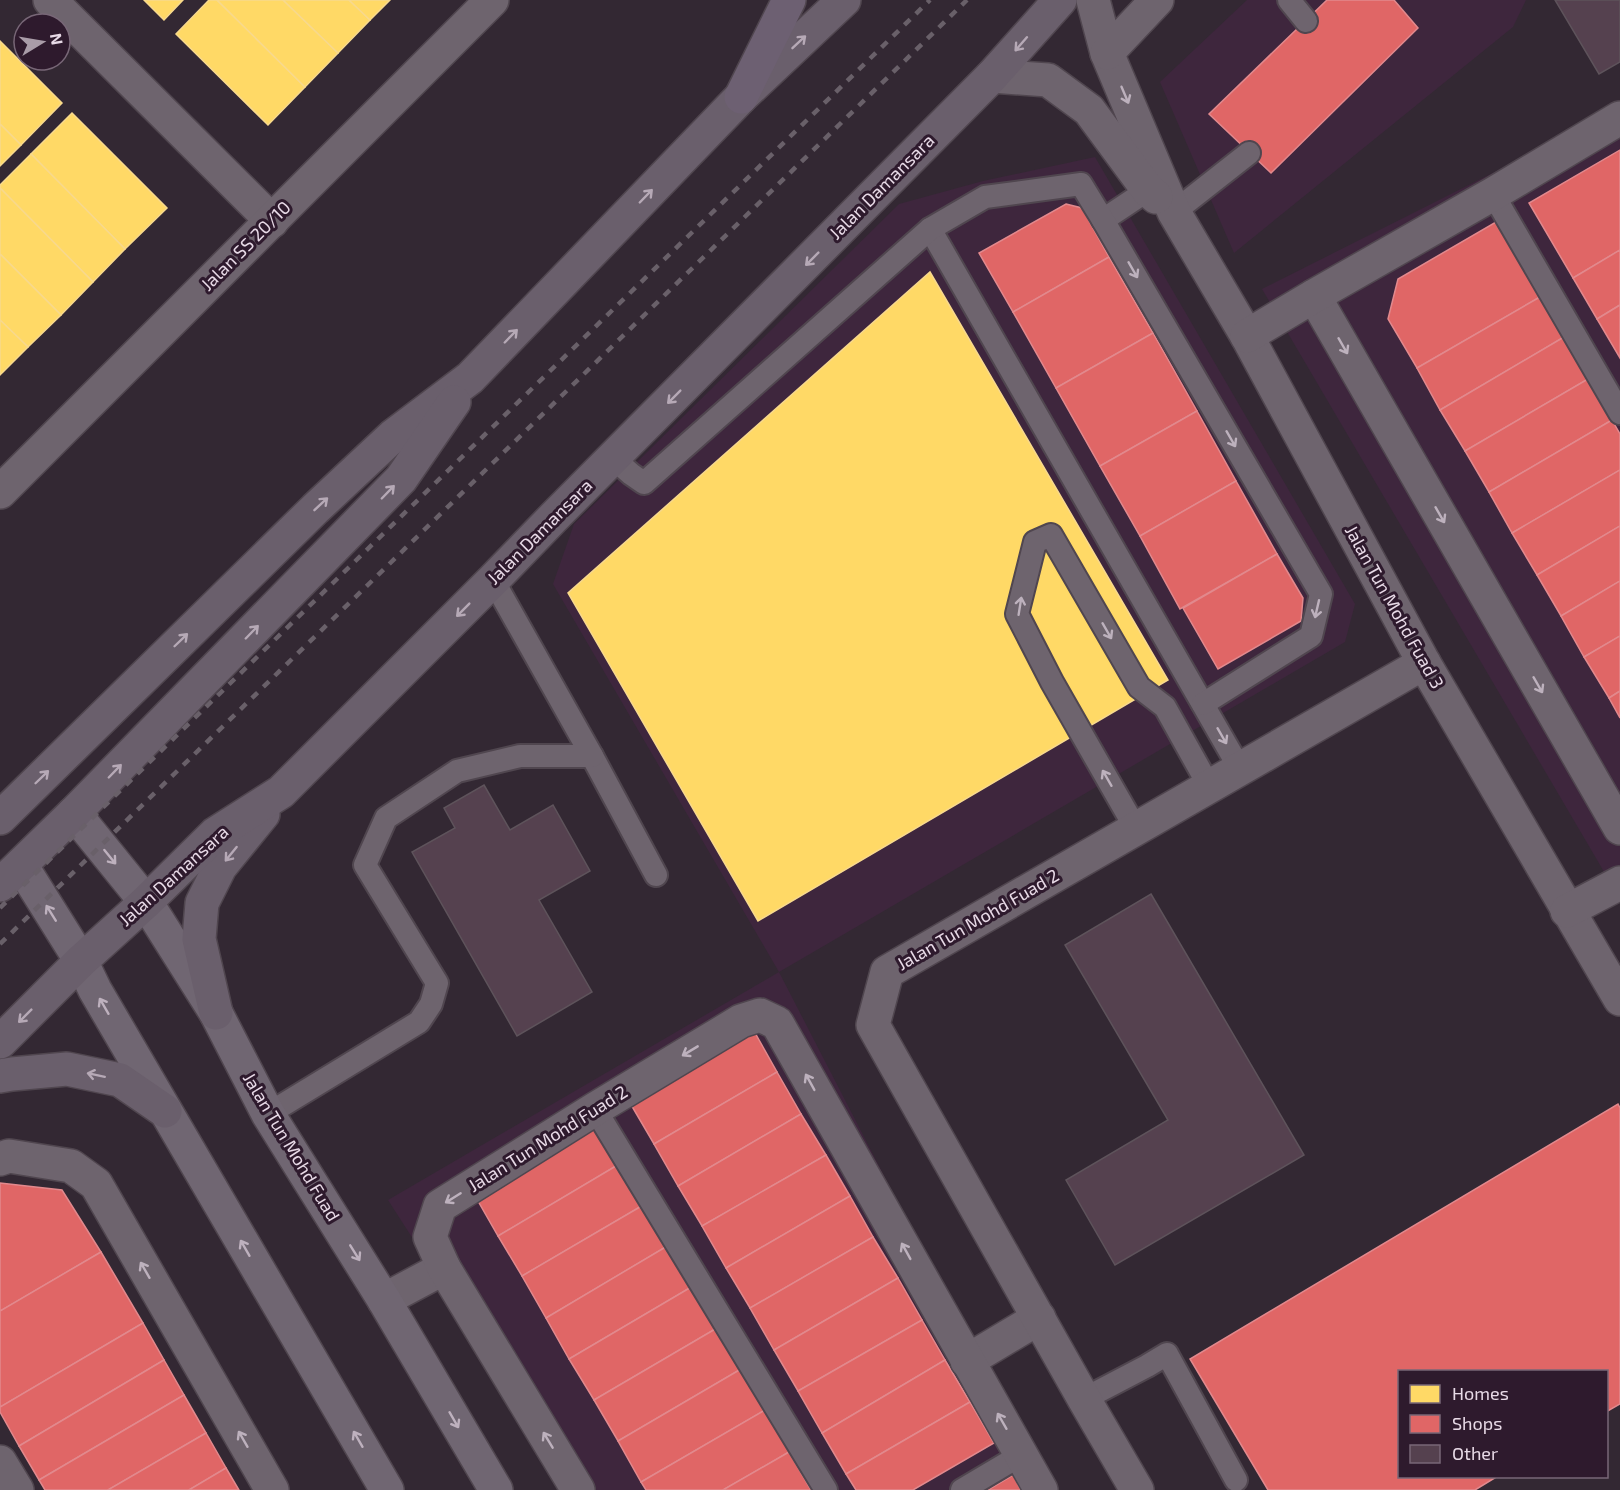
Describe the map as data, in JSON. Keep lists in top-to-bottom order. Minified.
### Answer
{"streets":{"main road":["Jalan Damansara","Jalan Tun Mohd Fuad"],"street":["Jalan SS 20/10","Jalan Tun Mohd Fuad 3","Jalan Tun Mohd Fuad 2"]},"crossings":[["Jalan Damansara","Jalan Tun Mohd Fuad 3"],["Jalan Damansara","Jalan Tun Mohd Fuad"],["Jalan Tun Mohd Fuad 3","Jalan Tun Mohd Fuad 2"]],"legend":["Homes","Shops","Other"],"north":"right"}
